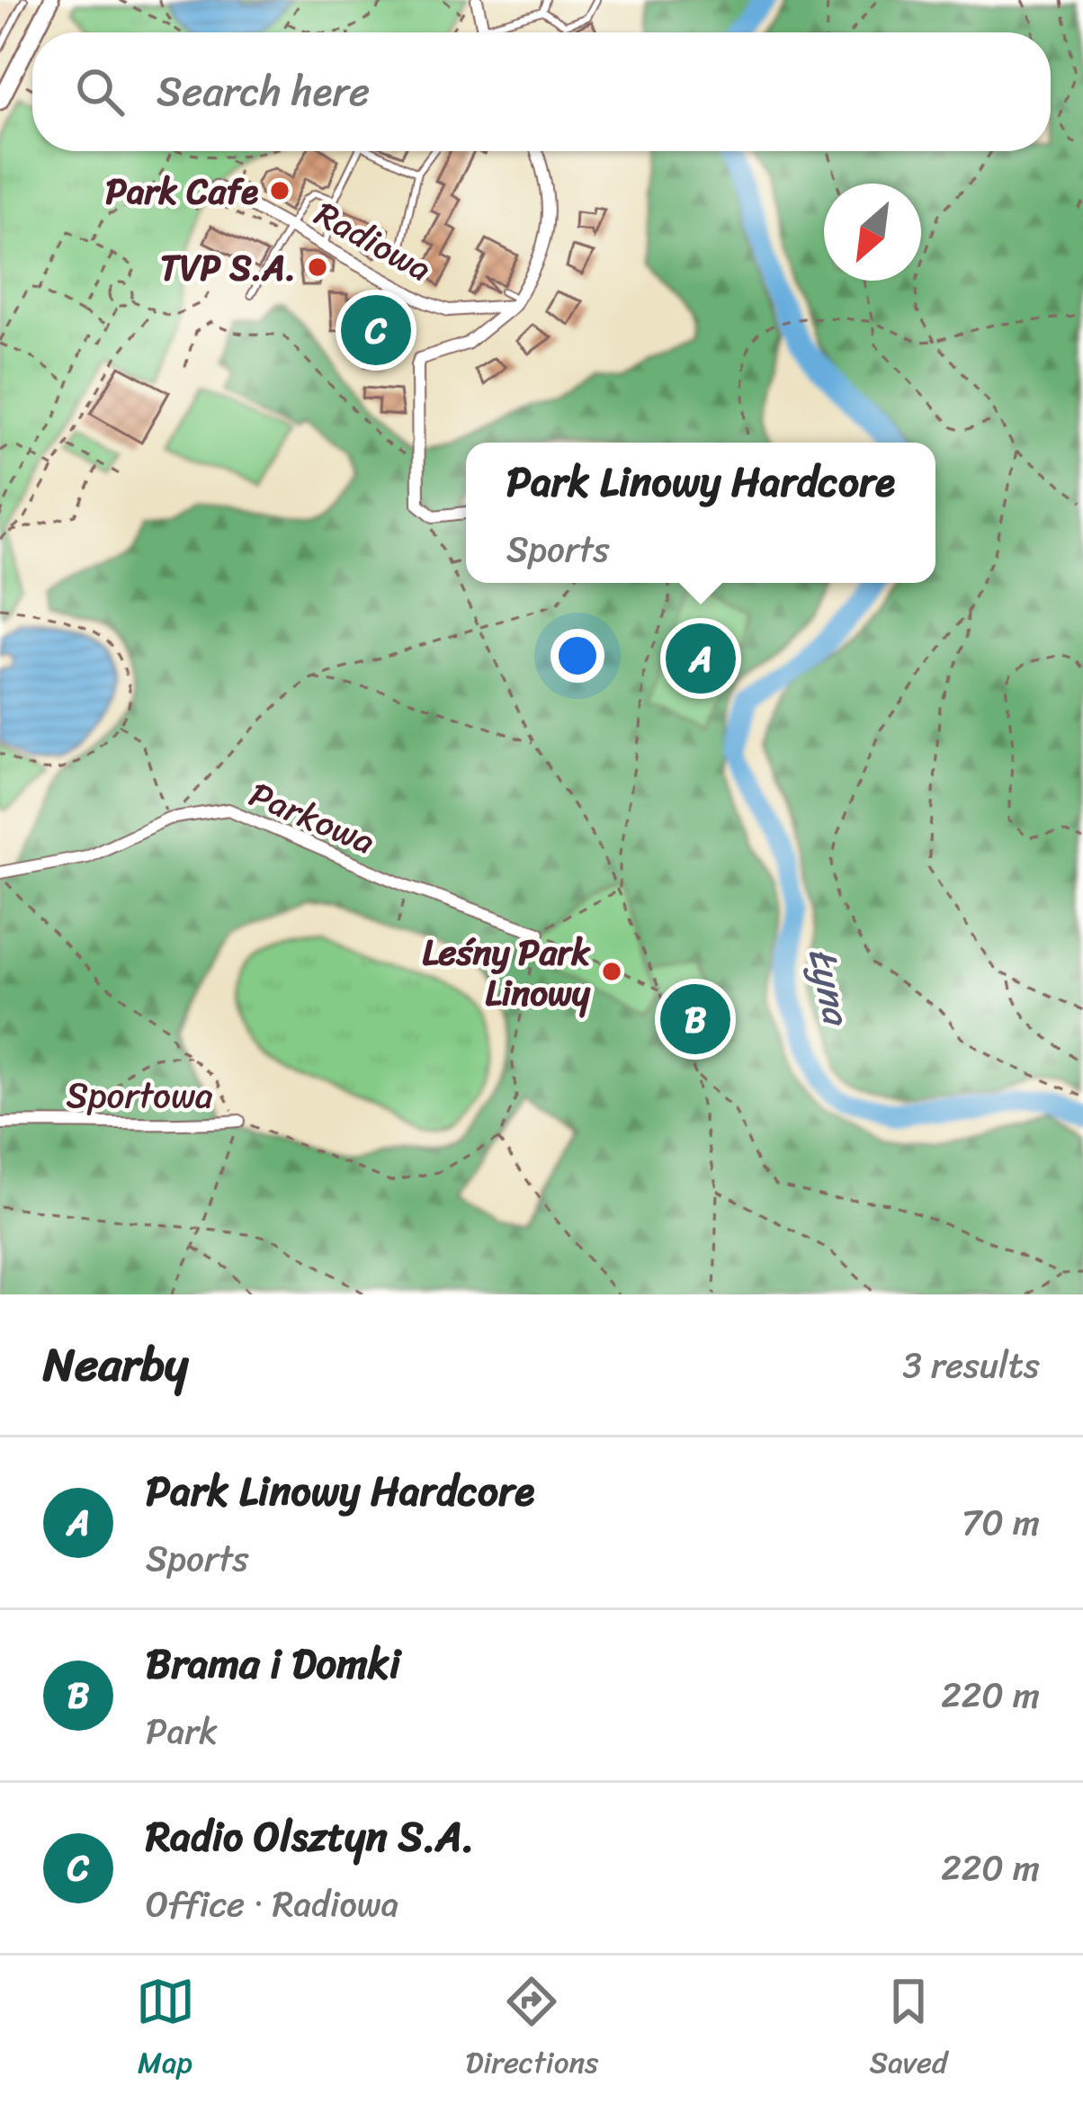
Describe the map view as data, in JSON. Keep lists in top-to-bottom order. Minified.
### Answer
{"streets":{"street":["Radiowa","Parkowa","Sportowa"]},"water":["Łyna"],"places":["Park Cafe","TVP S.A.","Leśny Park Linowy"],"north":"bottom left","page":{"search":"Search here","pins":["C","A","B"],"popup":["Park Linowy Hardcore","Sports"],"heading":["Nearby","3 results"],"list":[{"mark":"A","name":"Park Linowy Hardcore","note":"Sports","value":"70 m"},{"mark":"B","name":"Brama i Domki","note":"Park","value":"220 m"},{"mark":"C","name":"Radio Olsztyn S.A.","note":"Office · Radiowa","value":"220 m"}],"nav":["Map","Directions","Saved"]}}
